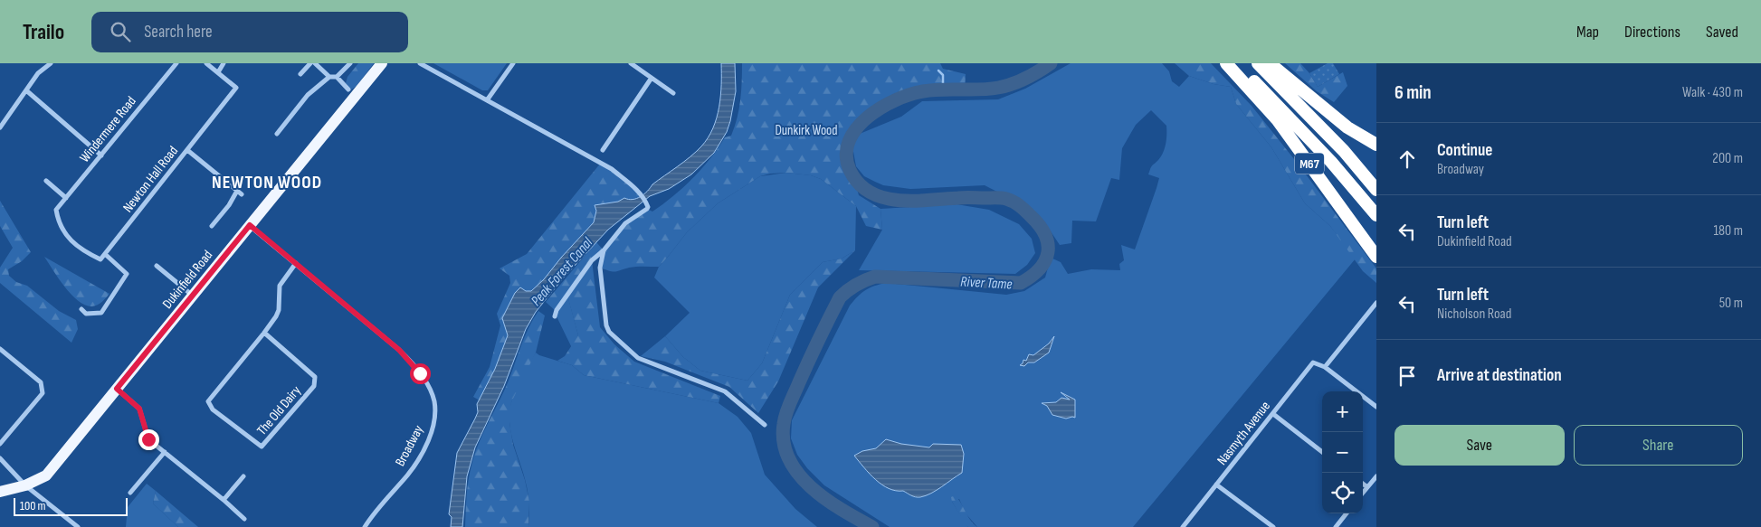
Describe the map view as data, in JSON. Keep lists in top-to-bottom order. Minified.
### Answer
{"streets":{"highway":["M67"],"main road":["Dukinfield Road"],"street":["Windermere Road","Newton Hall Road","The Old Dairy","Nasmyth Avenue","Broadway"]},"crossings":[["Windermere Road","Newton Hall Road"],["Dukinfield Road","Broadway"],["The Old Dairy","Broadway"]],"districts":["NEWTON WOOD"],"water":["Peak Forest Canal","River Tame"],"parks":["Dunkirk Wood"],"scale_bar":"100 m","page":{"header":"Trailo","search":"Search here","nav":["Map","Directions","Saved"],"heading":["6 min","Walk · 430 m"],"list":[["Continue","Broadway","200 m"],["Turn left","Dukinfield Road","180 m"],["Turn left","Nicholson Road","50 m"],"Arrive at destination"],"map_buttons":["+","−"],"buttons":["Save","Share"],"scale":"100 m"}}
